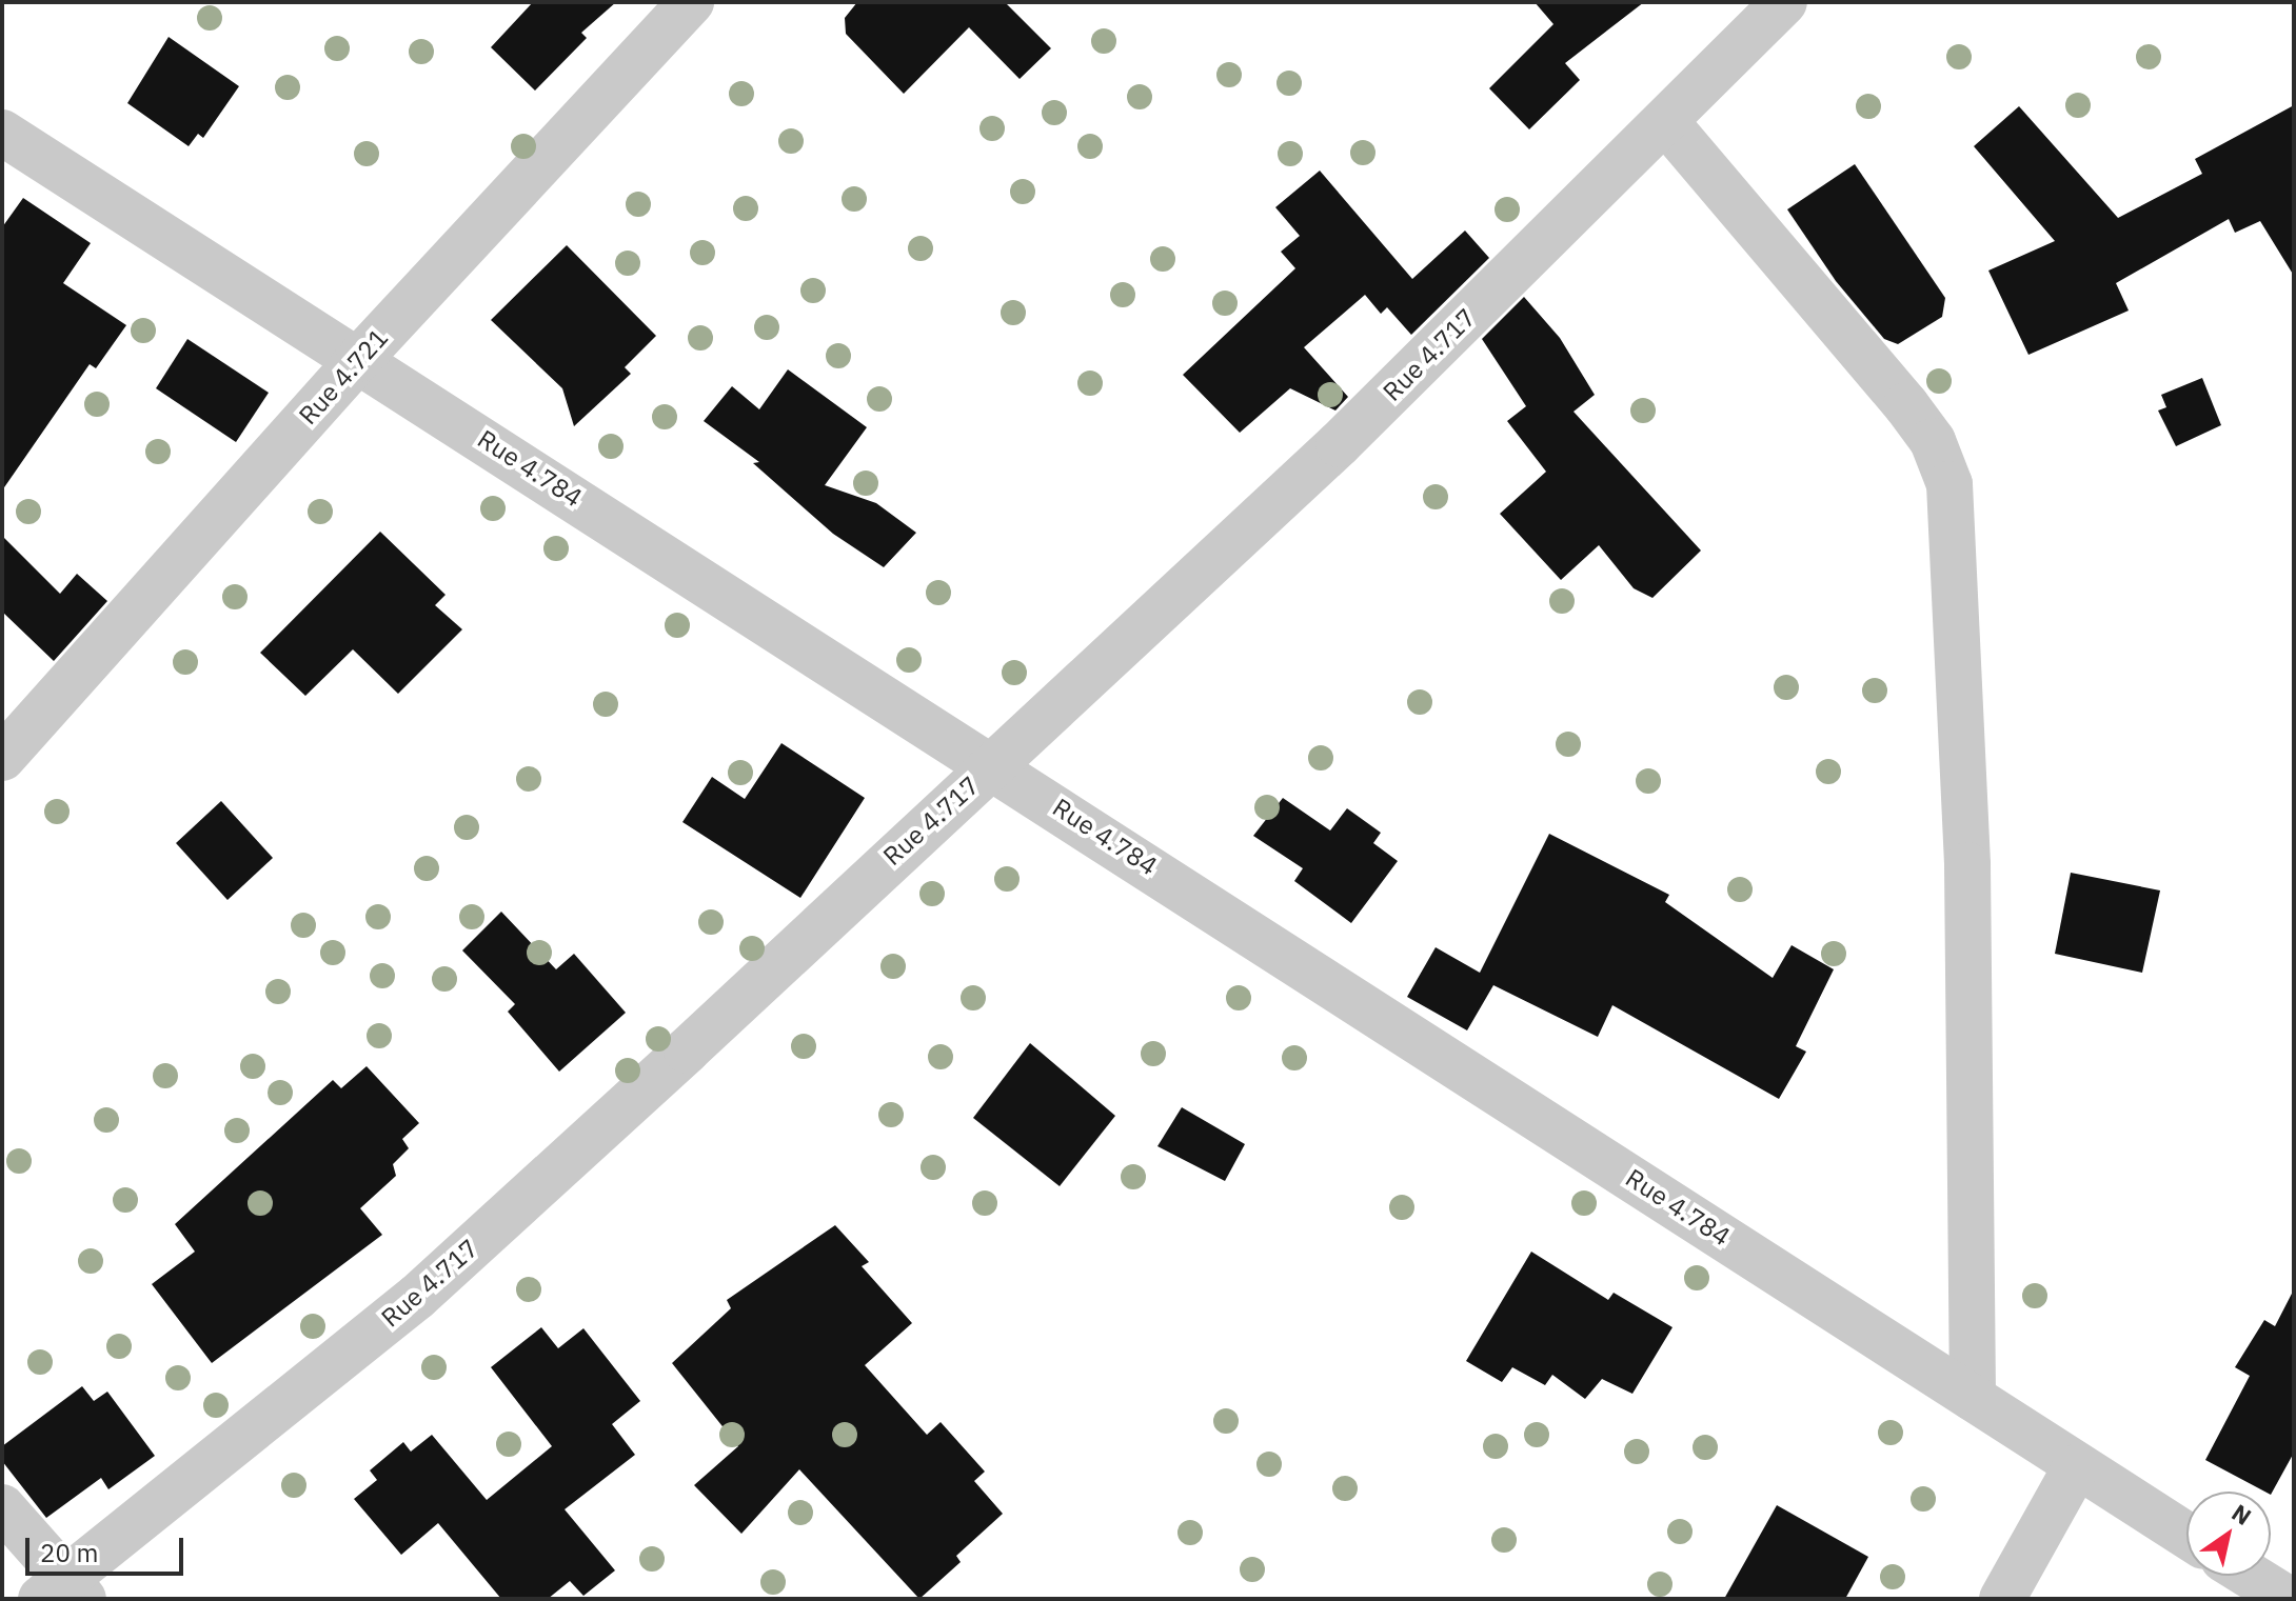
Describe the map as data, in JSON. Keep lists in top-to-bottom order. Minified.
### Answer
{"streets":{"street":["Rue 4.717","Rue 4.721","Rue 4.784"]},"crossings":[["Rue 4.717","Rue 4.784"],["Rue 4.721","Rue 4.784"]],"scale_bar":"20 m","north":"top right"}
